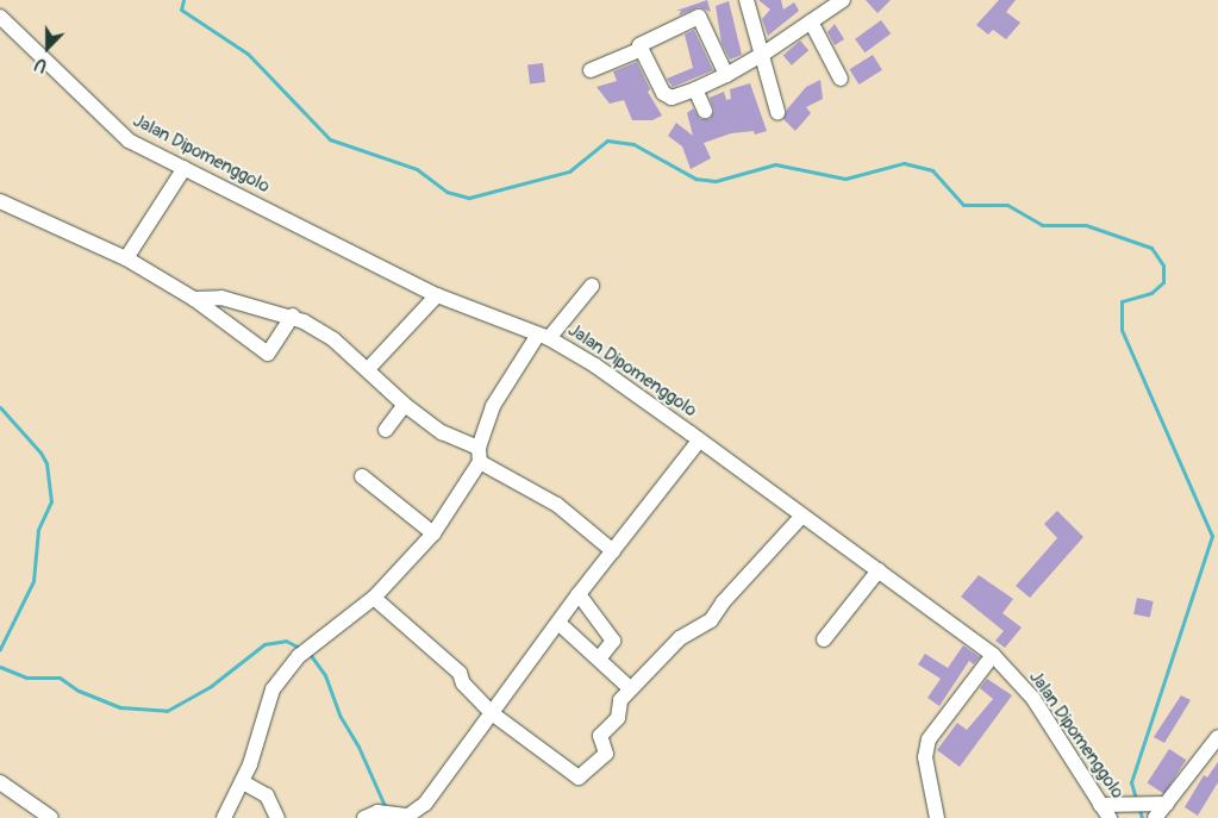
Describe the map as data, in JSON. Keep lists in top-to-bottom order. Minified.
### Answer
{"streets":{"street":["Jalan Dipomenggolo"]},"north":"bottom"}
